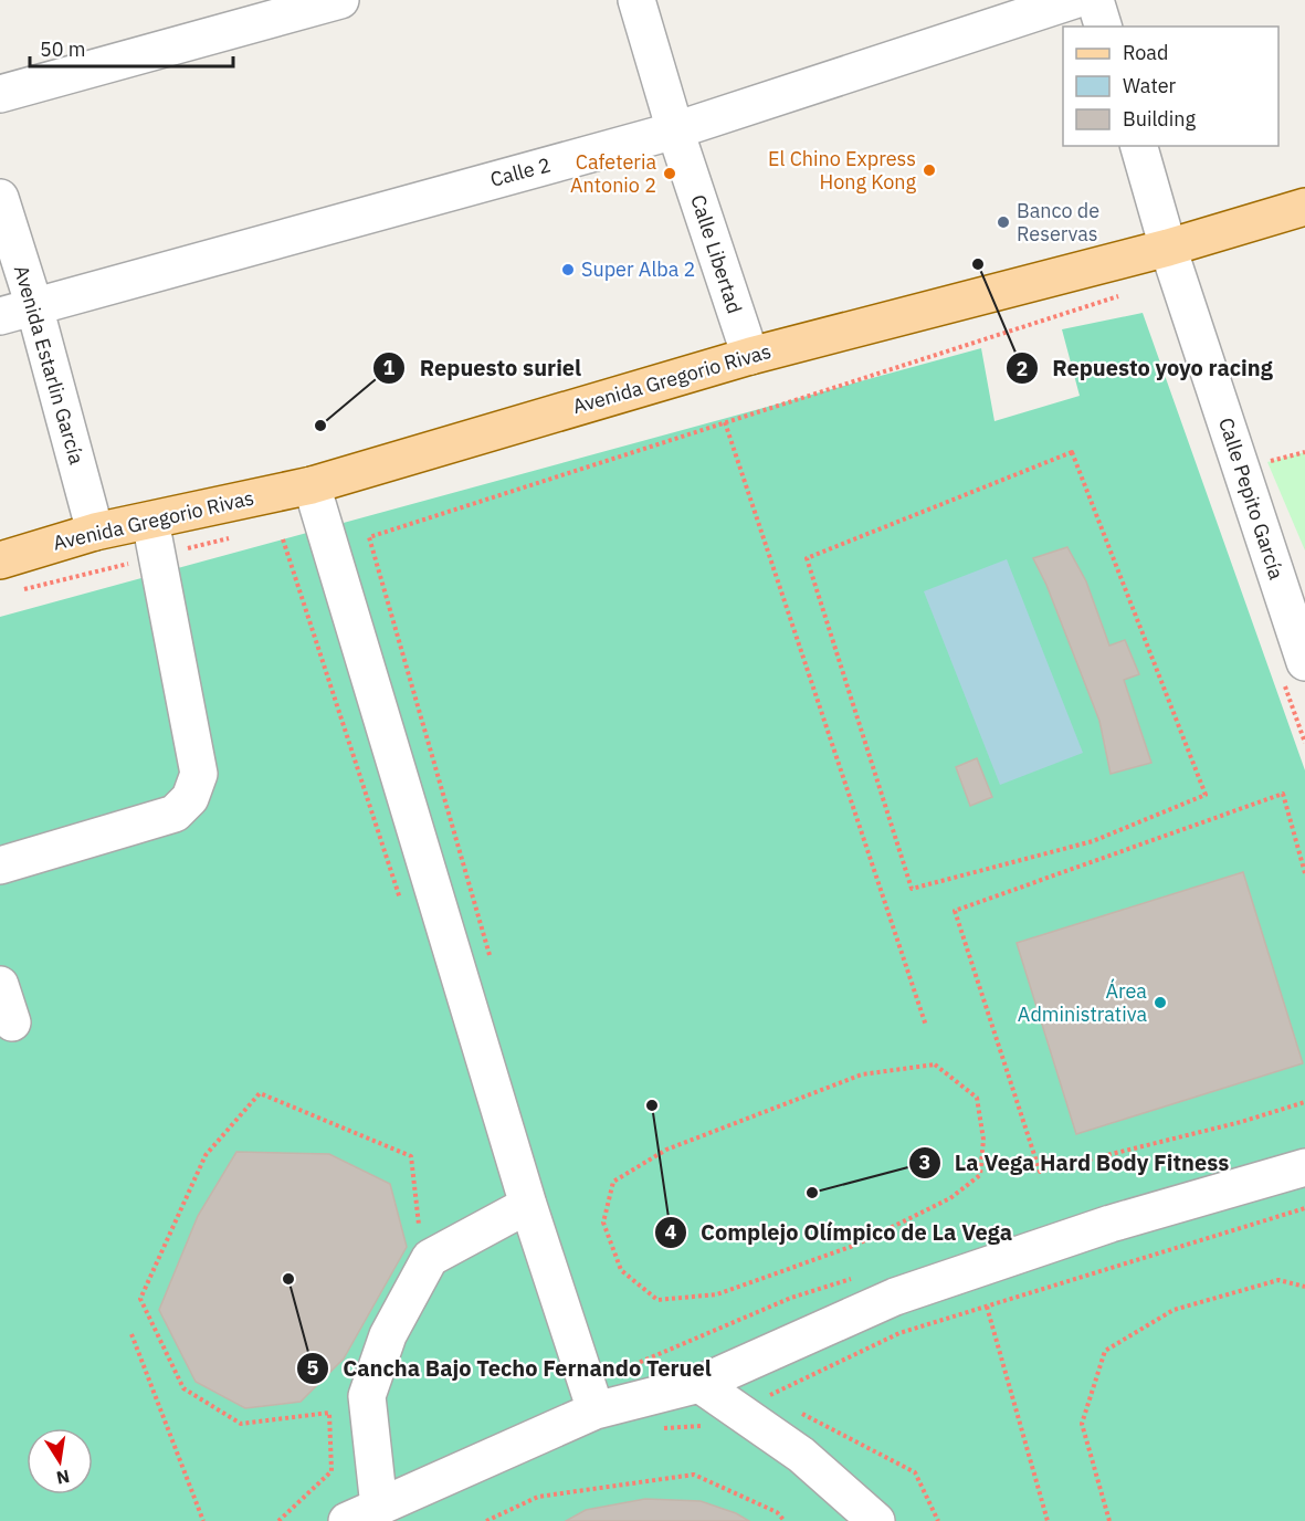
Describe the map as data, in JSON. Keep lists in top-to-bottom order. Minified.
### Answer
{"streets":{"main road":["Avenida Gregorio Rivas"],"street":["Calle 2","Calle Libertad","Avenida Estarlin García","Calle Pepito García"]},"crossings":[["Calle 2","Calle Libertad"],["Calle 2","Avenida Estarlin García"],["Calle Libertad","Avenida Gregorio Rivas"],["Avenida Estarlin García","Avenida Gregorio Rivas"],["Avenida Gregorio Rivas","Calle Pepito García"]],"places":["El Chino Express Hong Kong","Cafeteria Antonio 2","Banco de Reservas","Repuesto yoyo racing","Super Alba 2","Repuesto suriel","Área Administrativa","Complejo Olímpico de La Vega","La Vega Hard Body Fitness","Cancha Bajo Techo Fernando Teruel"],"legend":["Road","Water","Building"],"scale_bar":"50 m","north":"bottom"}
